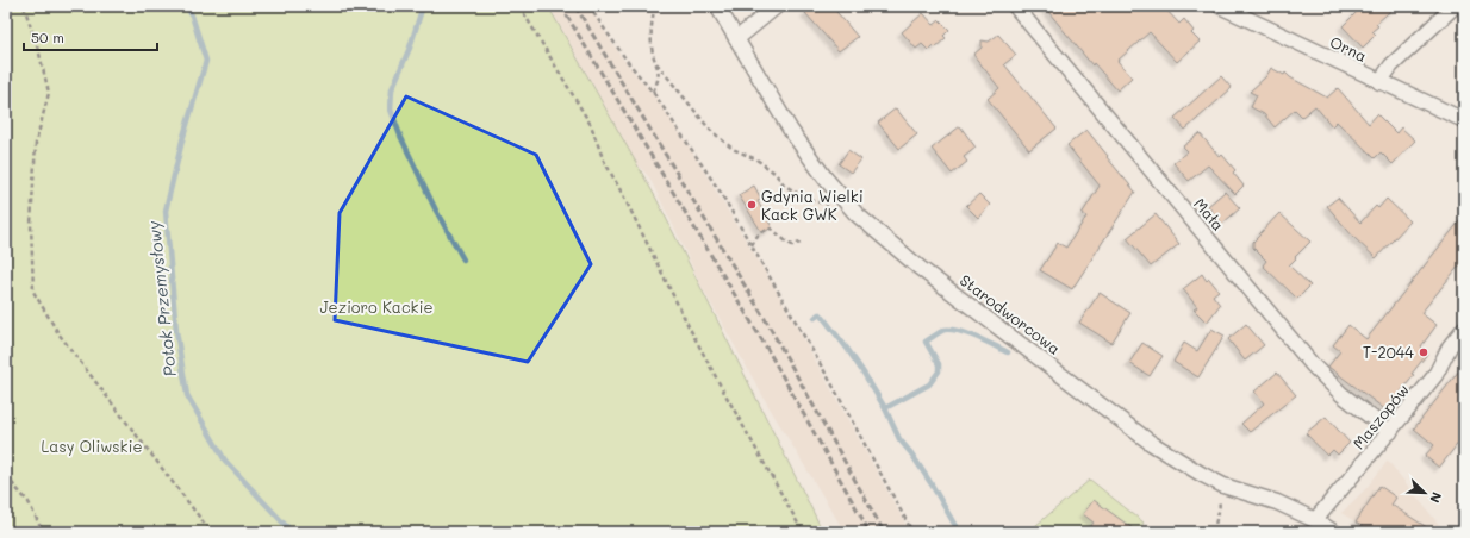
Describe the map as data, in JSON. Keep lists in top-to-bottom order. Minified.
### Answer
{"streets":{"street":["Orna","Mała","Starodworcowa","Maszopów"]},"crossings":[["Mała","Maszopów"],["Starodworcowa","Maszopów"]],"water":["Potok Przemysłowy"],"parks":["Jezioro Kackie","Lasy Oliwskie"],"places":["Gdynia Wielki Kack GWK","T-2044"],"scale_bar":"50 m","north":"bottom right"}
